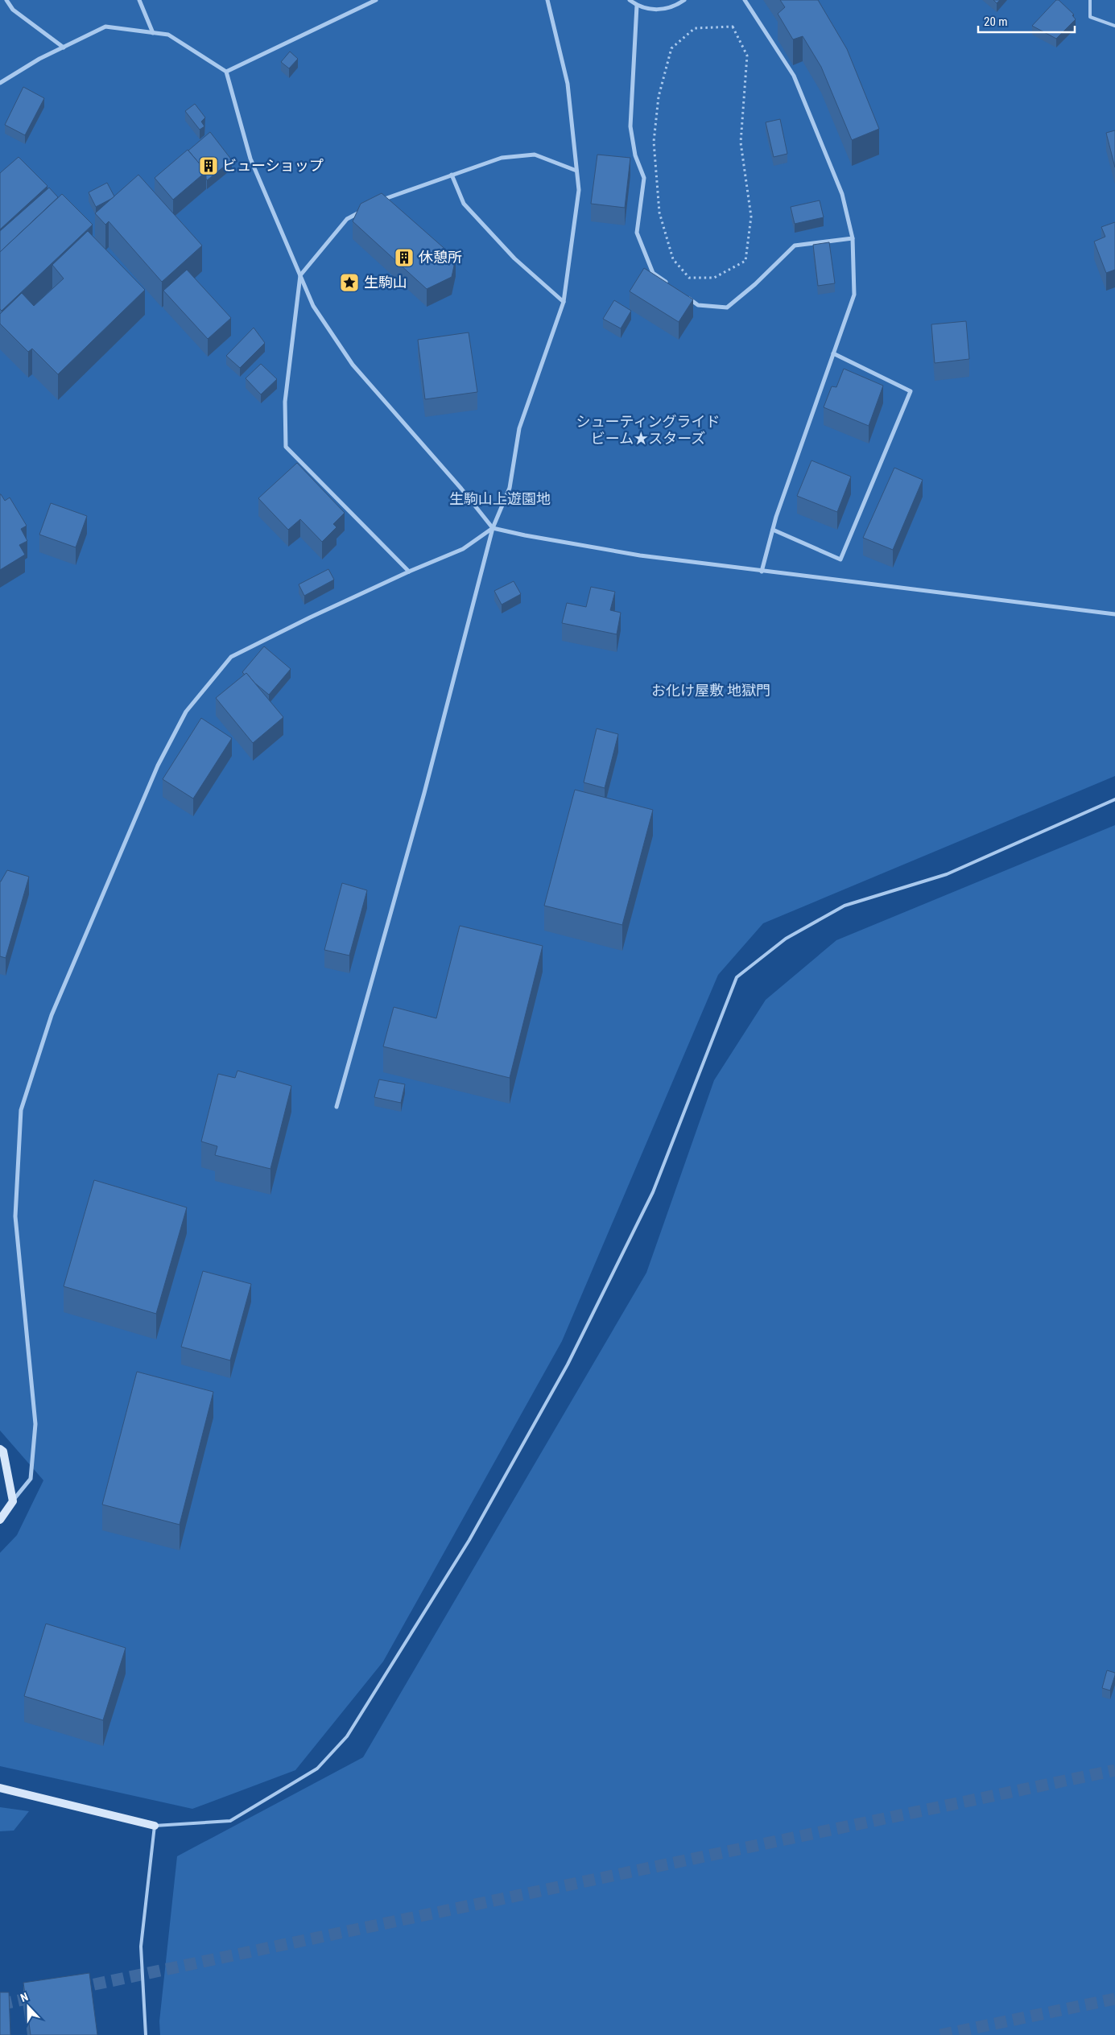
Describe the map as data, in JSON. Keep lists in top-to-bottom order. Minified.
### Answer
{"parks":["シューティングライド ビーム★スターズ","生駒山上遊園地","お化け屋敷 地獄門"],"places":{"building":["ビューショップ","休憩所"],"place":["生駒山"]},"scale_bar":"20 m","north":"top"}
